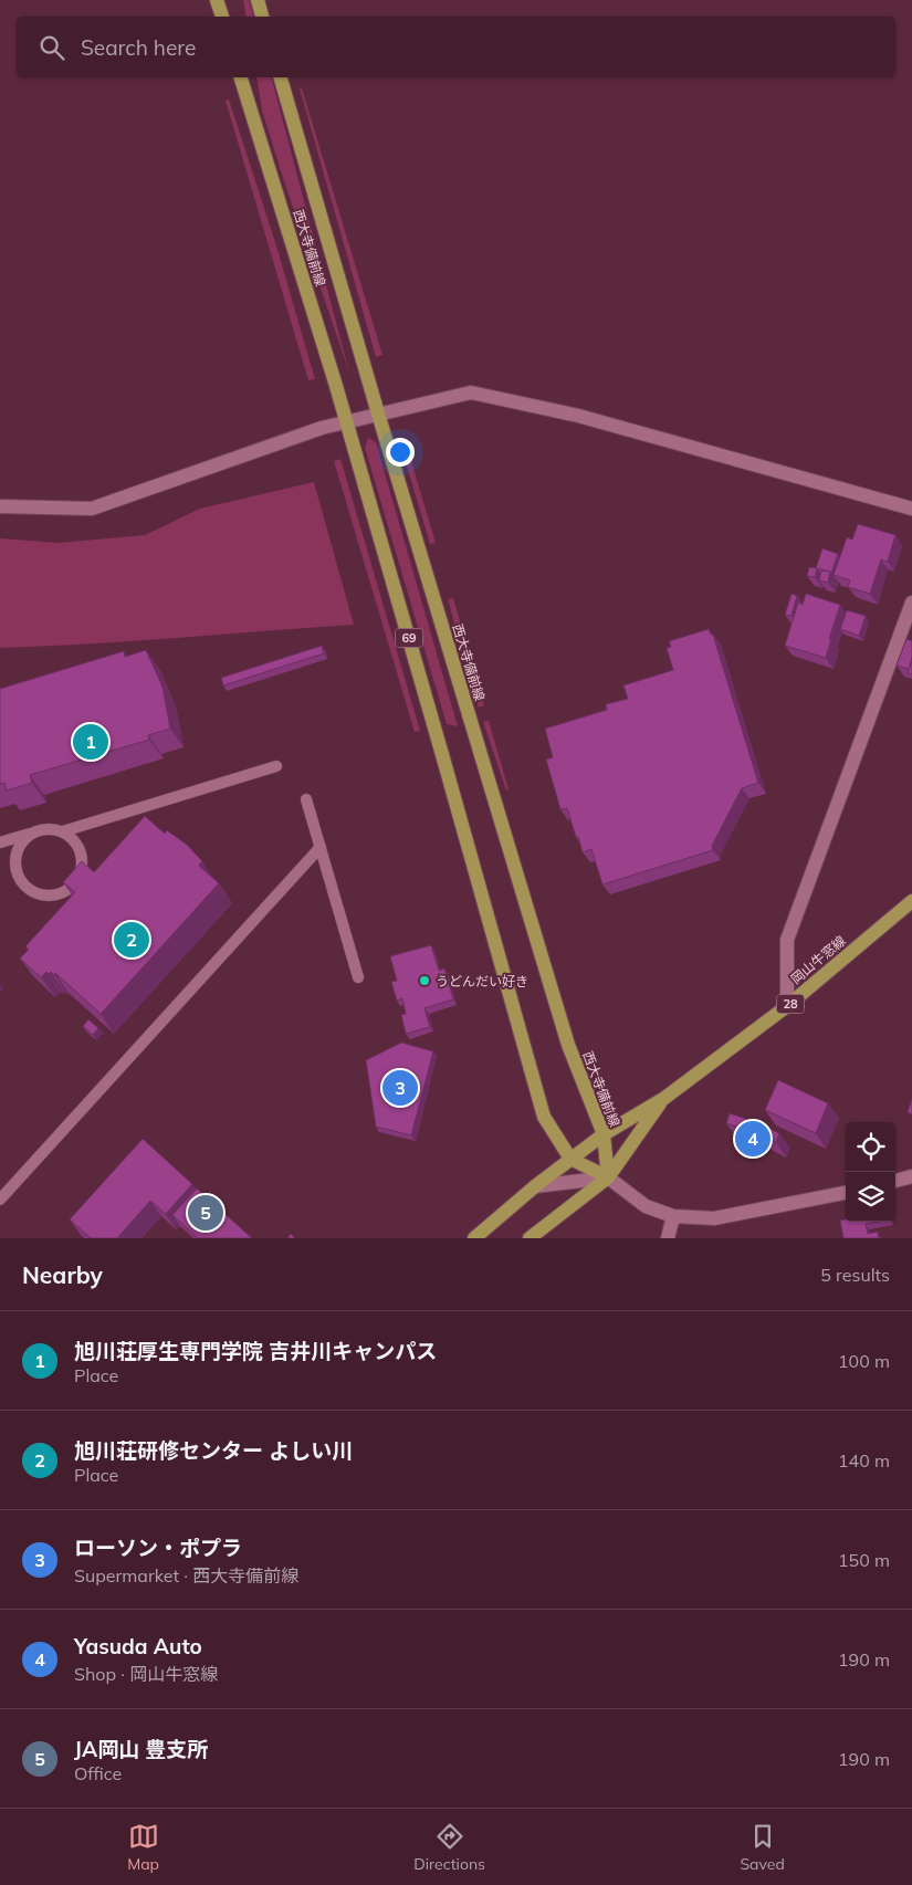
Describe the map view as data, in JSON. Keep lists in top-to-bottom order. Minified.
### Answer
{"streets":{"main road":["西大寺備前線","69","岡山牛窓線","28"]},"crossings":[["西大寺備前線","岡山牛窓線"]],"places":["うどんだい好き"],"page":{"search":"Search here","pins":["1","2","3","4","5"],"heading":["Nearby","5 results"],"list":[{"mark":"1","name":"旭川荘厚生専門学院 吉井川キャンパス","note":"Place","value":"100 m"},{"mark":"2","name":"旭川荘研修センター よしい川","note":"Place","value":"140 m"},{"mark":"3","name":"ローソン・ポプラ","note":"Supermarket · 西大寺備前線","value":"150 m"},{"mark":"4","name":"Yasuda Auto","note":"Shop · 岡山牛窓線","value":"190 m"},{"mark":"5","name":"JA岡山 豊支所","note":"Office","value":"190 m"}],"nav":["Map","Directions","Saved"]}}
